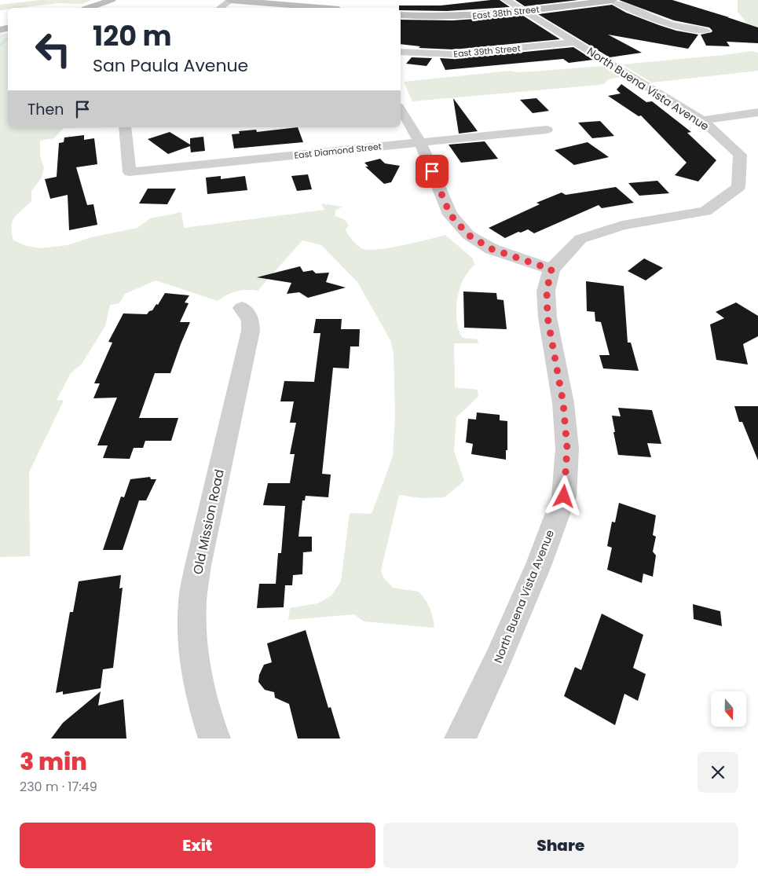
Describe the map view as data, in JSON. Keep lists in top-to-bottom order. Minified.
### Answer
{"streets":{"street":["East 38th Street","East 39th Street","North Buena Vista Avenue","East Diamond Street","Old Mission Road"]},"crossings":[["East 38th Street","North Buena Vista Avenue"],["East 39th Street","North Buena Vista Avenue"]],"north":"bottom","page":{"turn":["120 m","San Paula Avenue"],"then":"Then","heading":["3 min","230 m · 17:49"],"buttons":["Exit","Share"]}}
